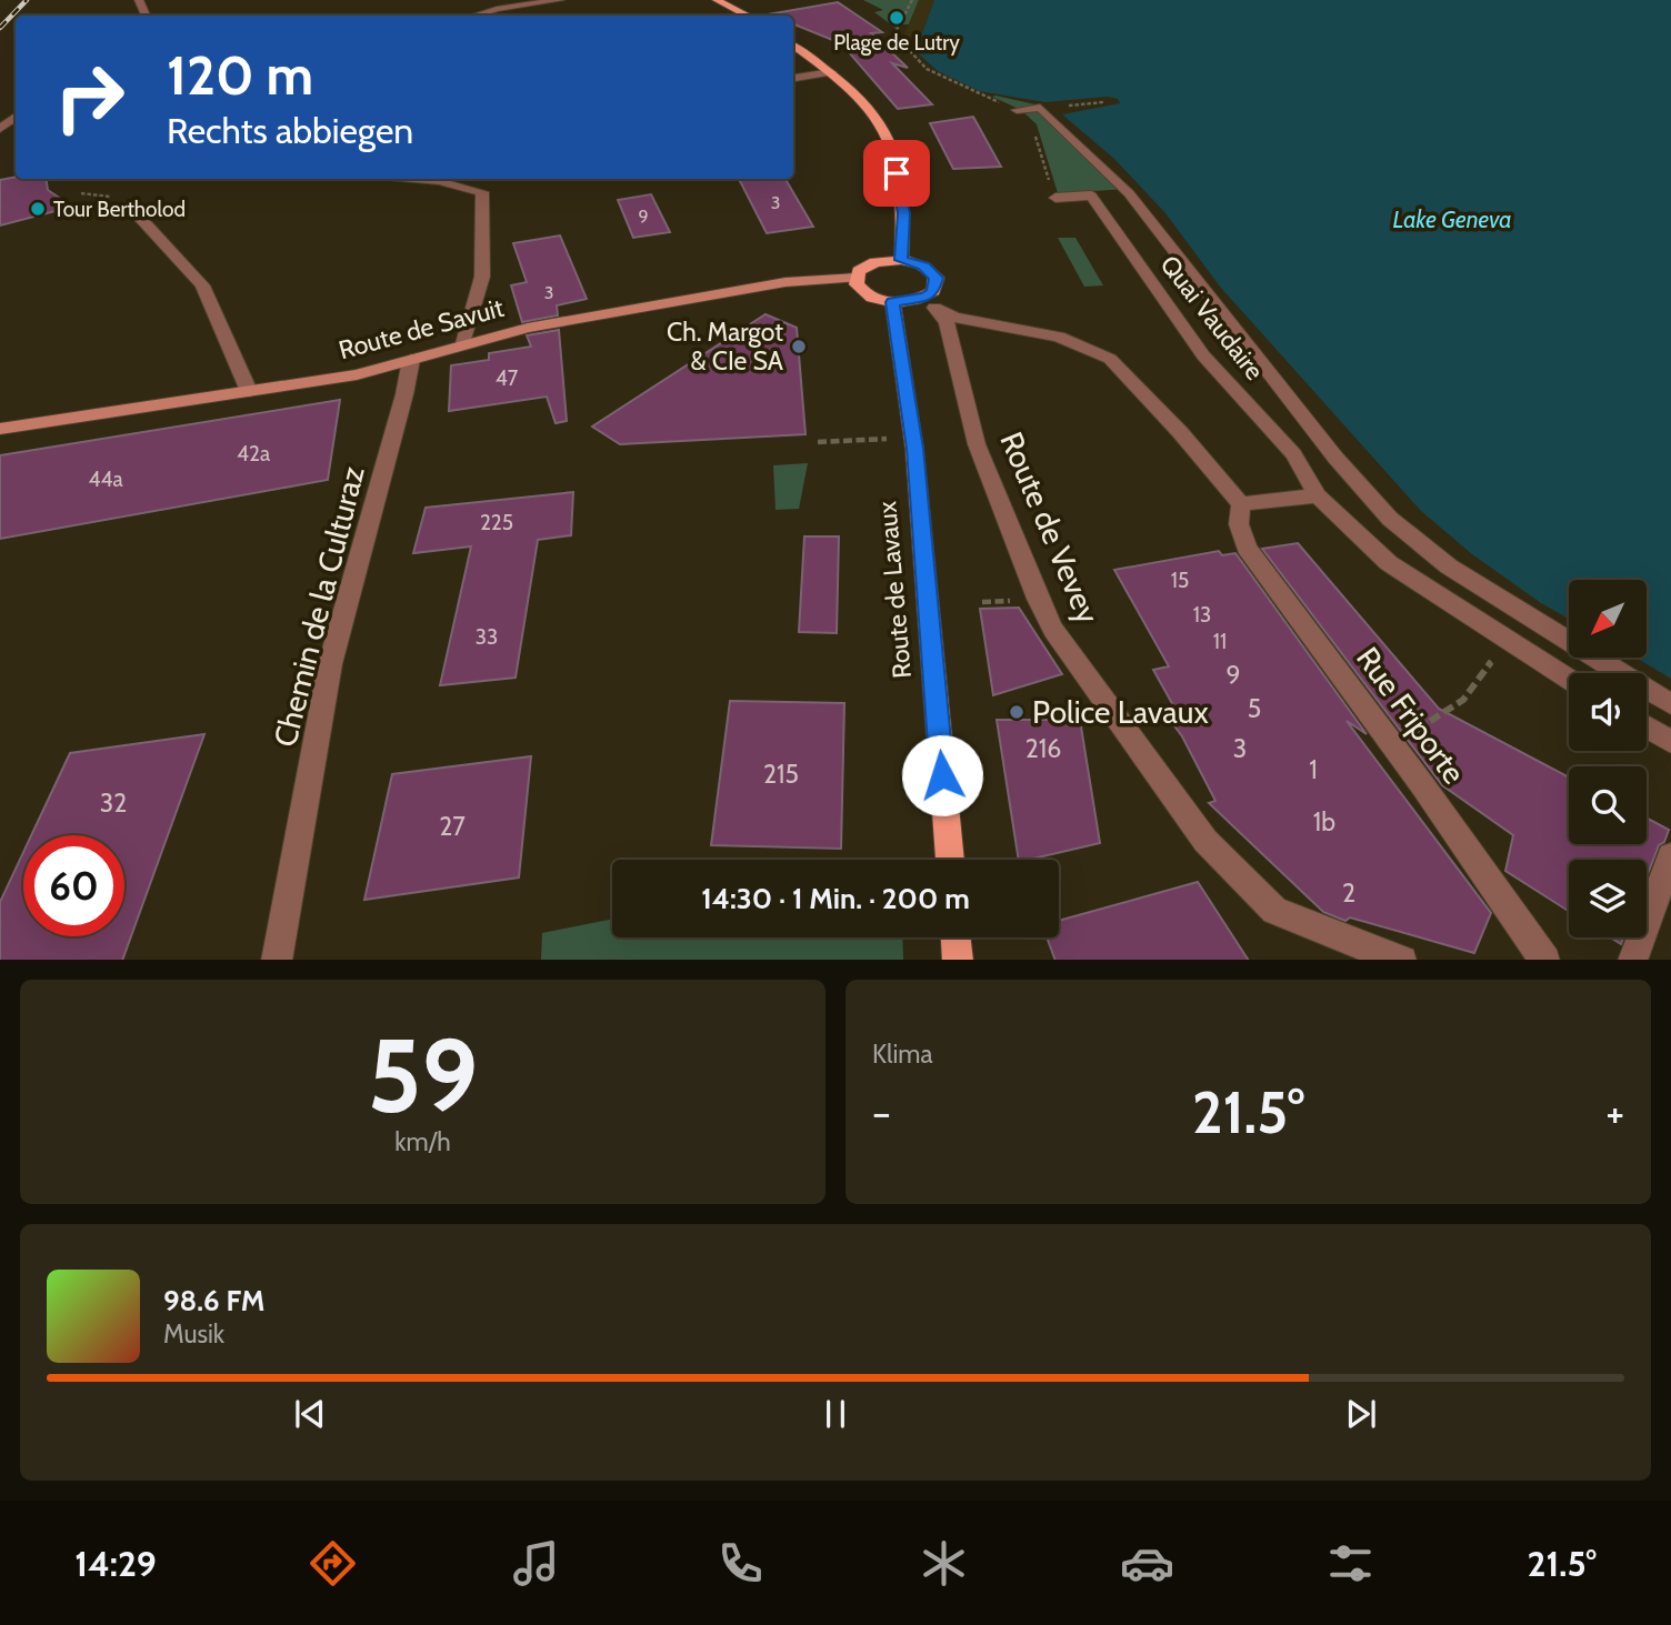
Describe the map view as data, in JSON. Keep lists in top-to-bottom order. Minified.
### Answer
{"streets":{"main road":["Route de Lavaux"],"street":["Quai Vaudaire","Route de Savuit","Route de Vevey","Chemin de la Culturaz","Rue Friporte"]},"crossings":[["Route de Savuit","Chemin de la Culturaz"]],"water":["Lake Geneva"],"places":["Plage de Lutry","Tour Bertholod","Ch. Margot & CIe SA","Police Lavaux"],"house_numbers":["3","9","3","47","42a","44a","225","15","13","33","11","9","5","216","3","1","215","32","1b","27","2"],"north":"bottom left","page":{"turn":["120 m","Rechts abbiegen"],"limit":"60","trip":"14:30 · 1 Min. · 200 m","tile":[["59","km/h"],"Klima"],"heat":["−","21.5°","+"],"song":["98.6 FM","Musik"],"tabs":["14:29","21.5°"]}}
